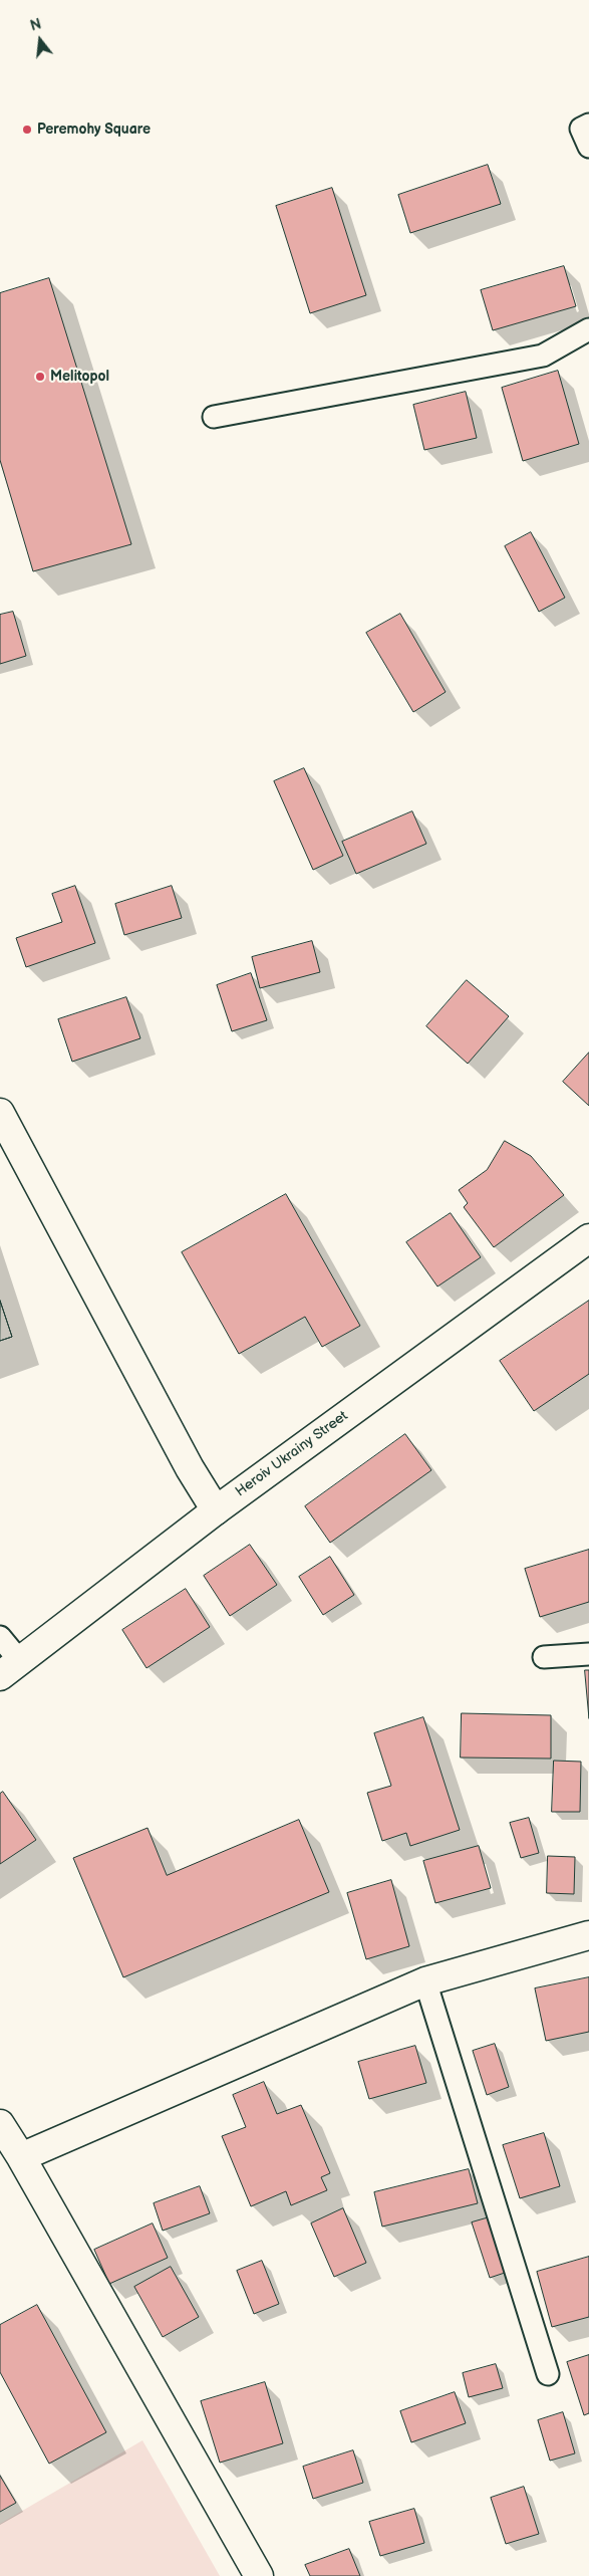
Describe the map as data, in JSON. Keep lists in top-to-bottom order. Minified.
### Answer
{"streets":{"street":["Heroiv Ukrainy Street"]},"places":["Peremohy Square","Melitopol"],"north":"top"}
